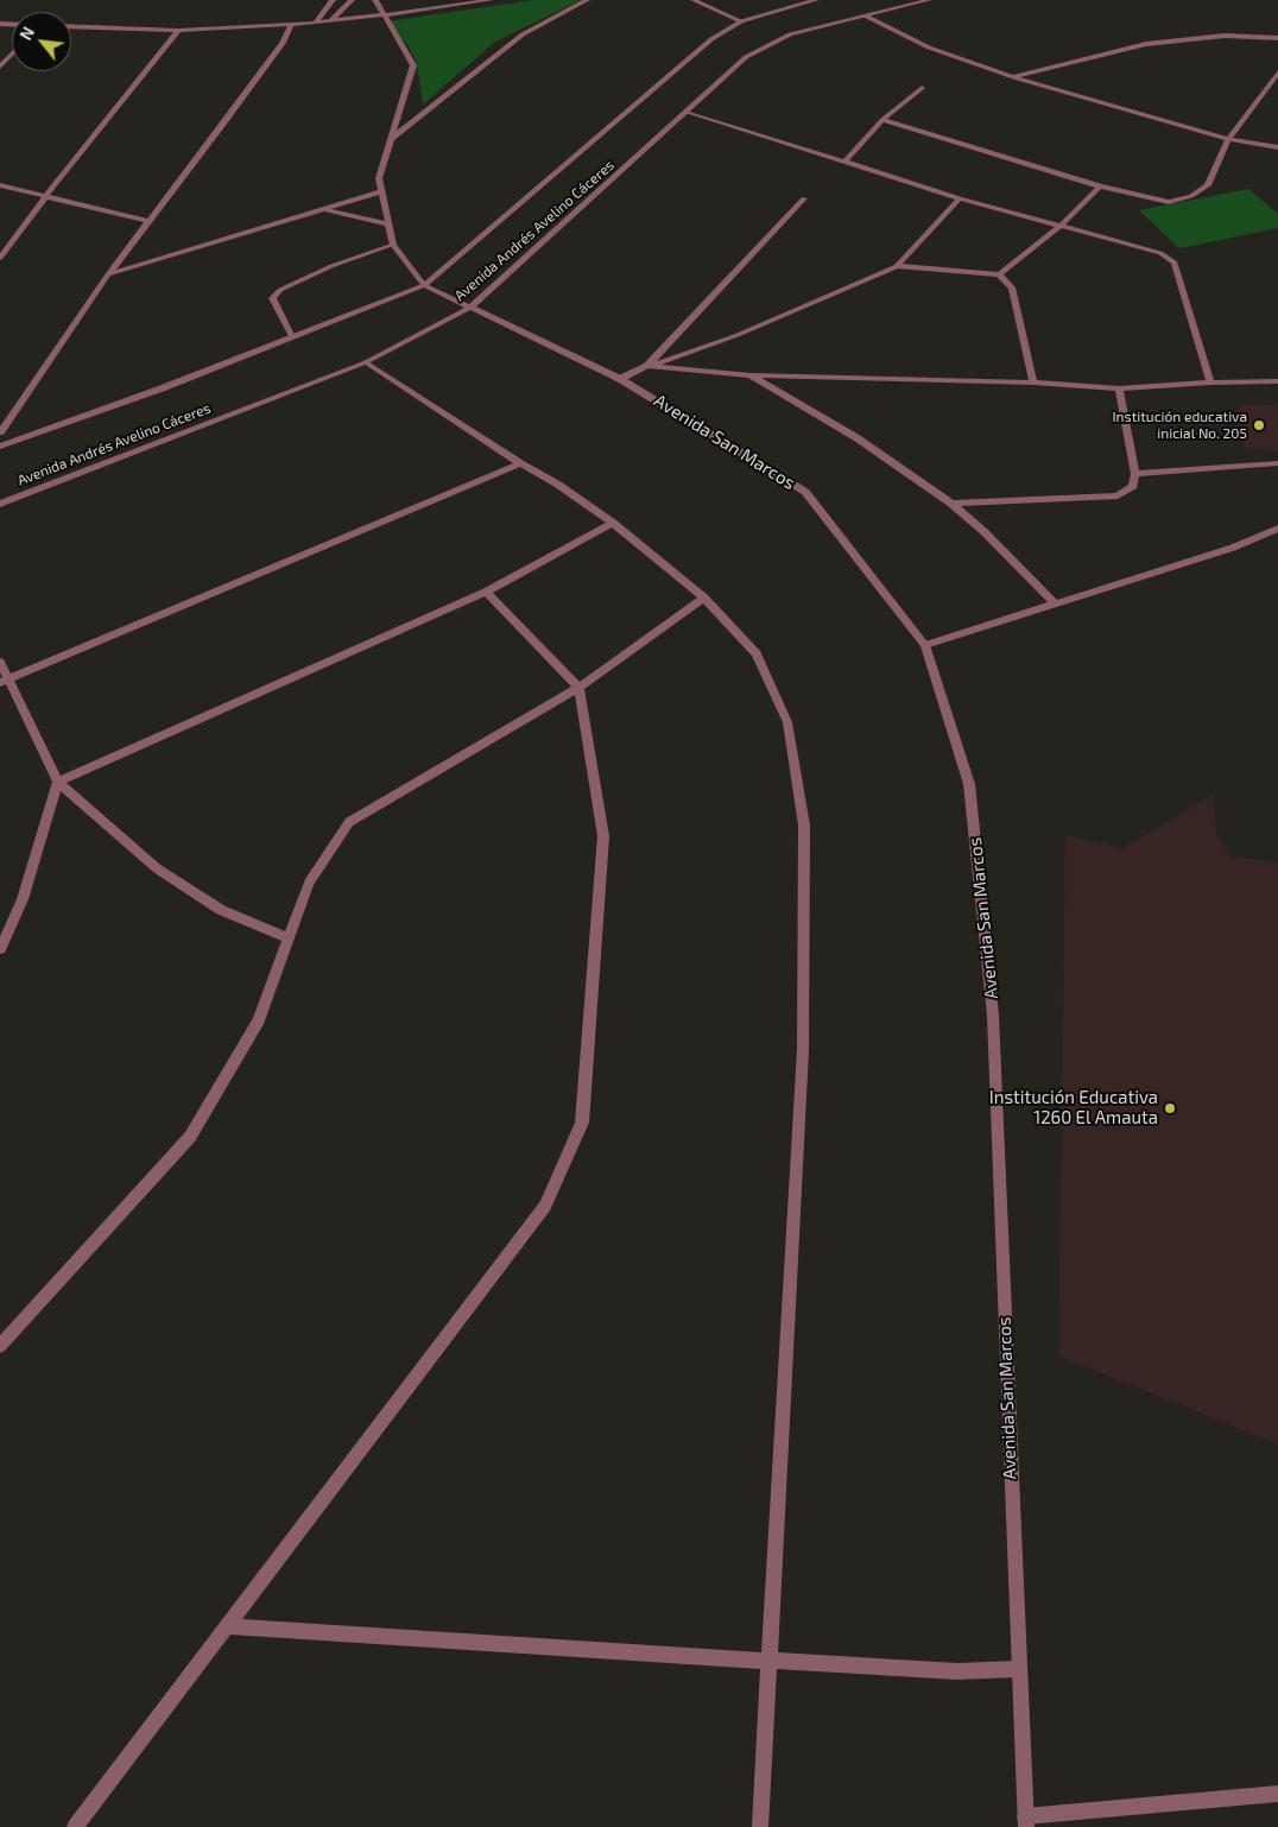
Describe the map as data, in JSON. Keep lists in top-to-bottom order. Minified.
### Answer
{"streets":{"street":["Avenida Andrés Avelino Cáceres","Avenida San Marcos"]},"crossings":[["Avenida Andrés Avelino Cáceres","Avenida San Marcos"]],"places":["Institución educativa inicial No. 205","Institución Educativa 1260 El Amauta"],"north":"top left"}
